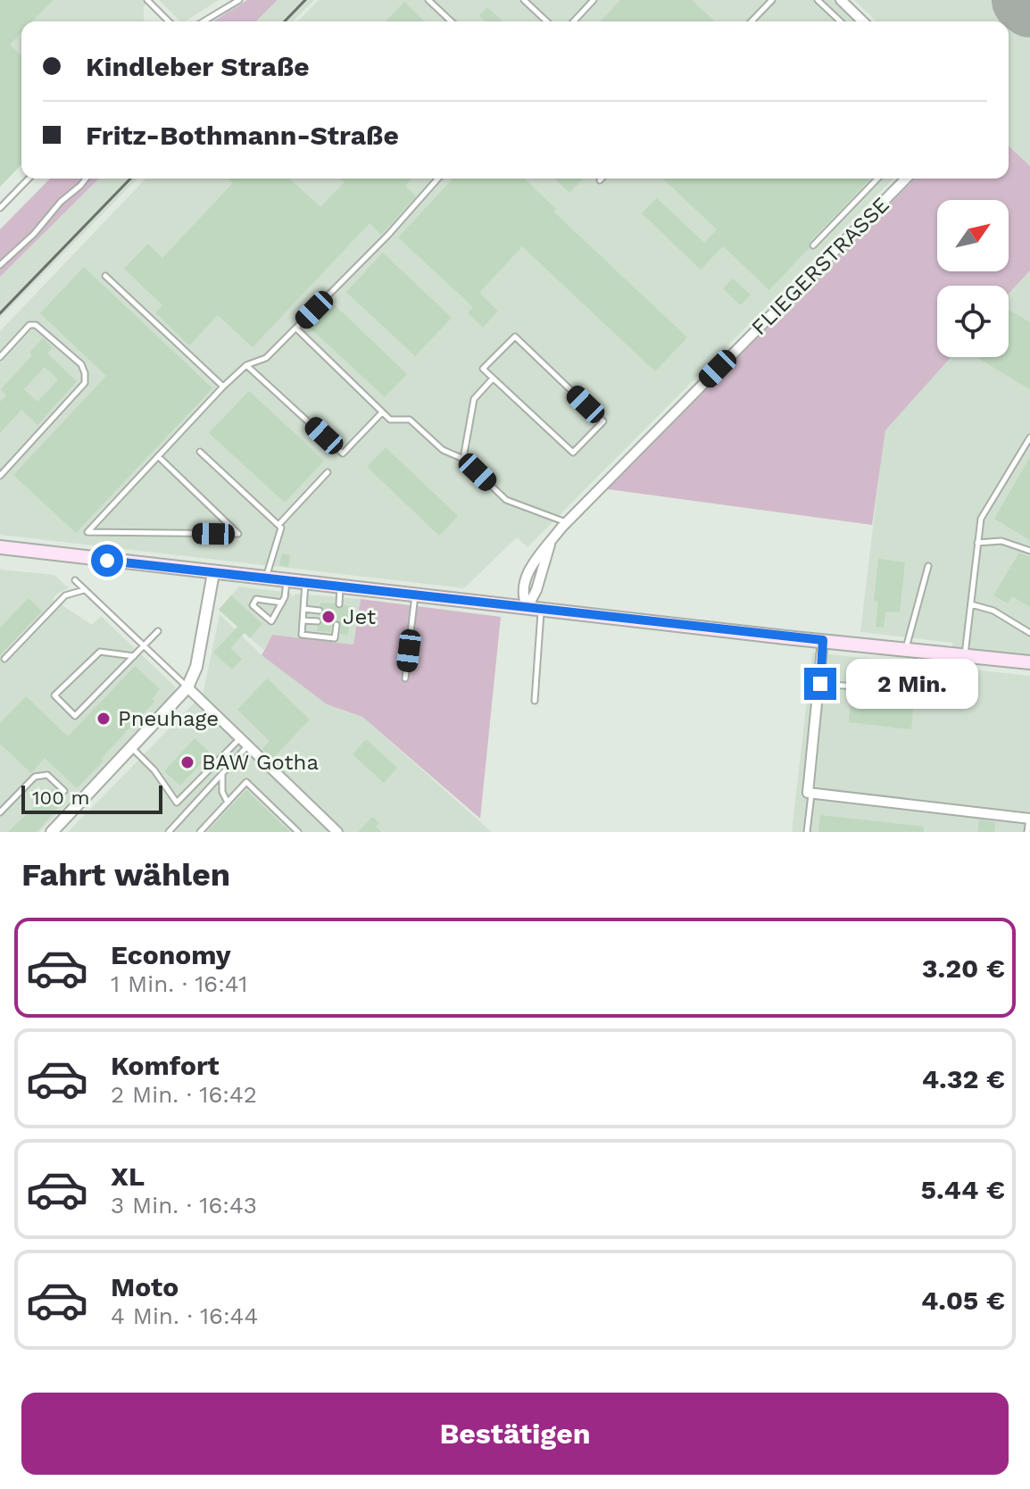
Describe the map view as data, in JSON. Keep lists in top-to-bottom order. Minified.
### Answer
{"streets":{"street":["FLIEGERSTRASSE"]},"places":["Jet","Pneuhage","BAW Gotha"],"scale_bar":"100 m","north":"top right","page":{"banner":["Kindleber Straße","Fritz-Bothmann-Straße"],"bubble":"2 Min.","scale":"100 m","heading":"Fahrt wählen","list":[{"name":"Economy","note":"1 Min. · 16:41","value":"3.20 €"},{"name":"Komfort","note":"2 Min. · 16:42","value":"4.32 €"},{"name":"XL","note":"3 Min. · 16:43","value":"5.44 €"},{"name":"Moto","note":"4 Min. · 16:44","value":"4.05 €"}],"buttons":"Bestätigen"}}
